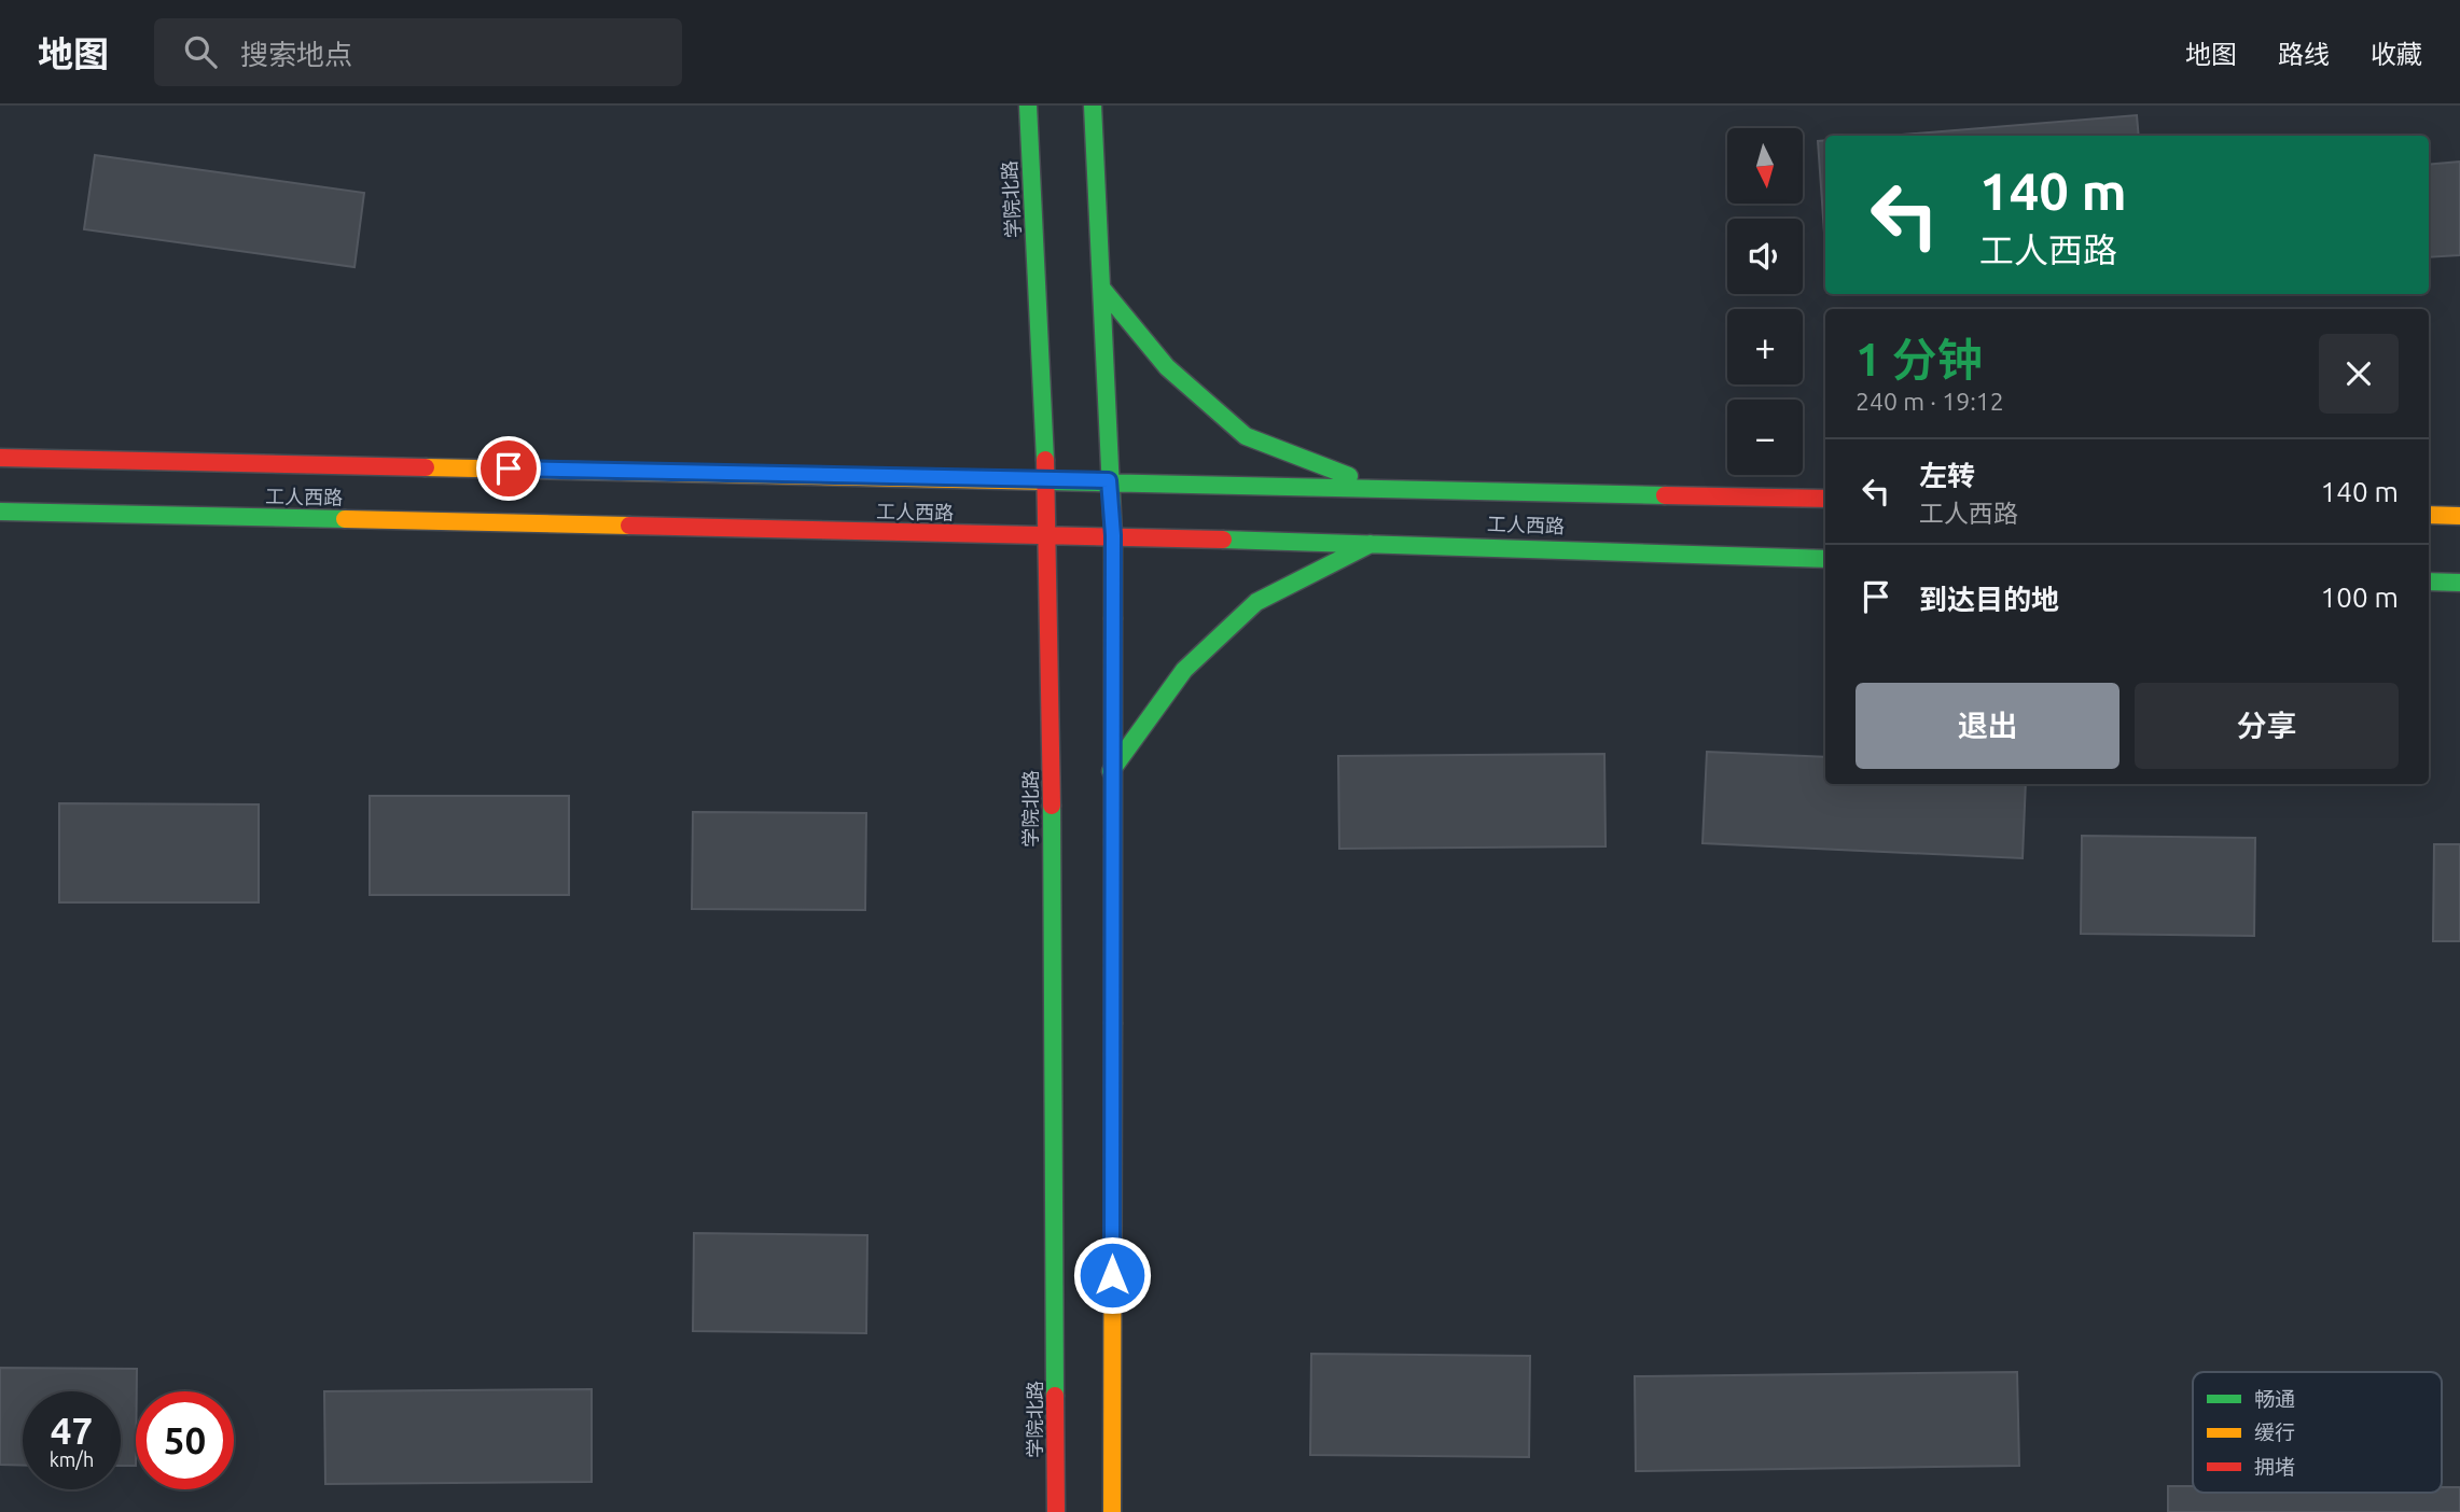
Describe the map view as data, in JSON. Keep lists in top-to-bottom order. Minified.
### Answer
{"streets":{"main road":["学院北路","工人西路"]},"crossings":[["学院北路","工人西路"]],"legend":["畅通","缓行","拥堵"],"north":"bottom","page":{"header":"地图","search":"搜索地点","nav":["地图","路线","收藏"],"map_buttons":["+","−"],"turn":["140 m","工人西路"],"heading":["1 分钟","240 m · 19:12"],"list":[{"name":"左转","note":"工人西路","value":"140 m"},{"name":"到达目的地","value":"100 m"}],"buttons":["退出","分享"],"speed":"47 km/h","limit":"50"}}
